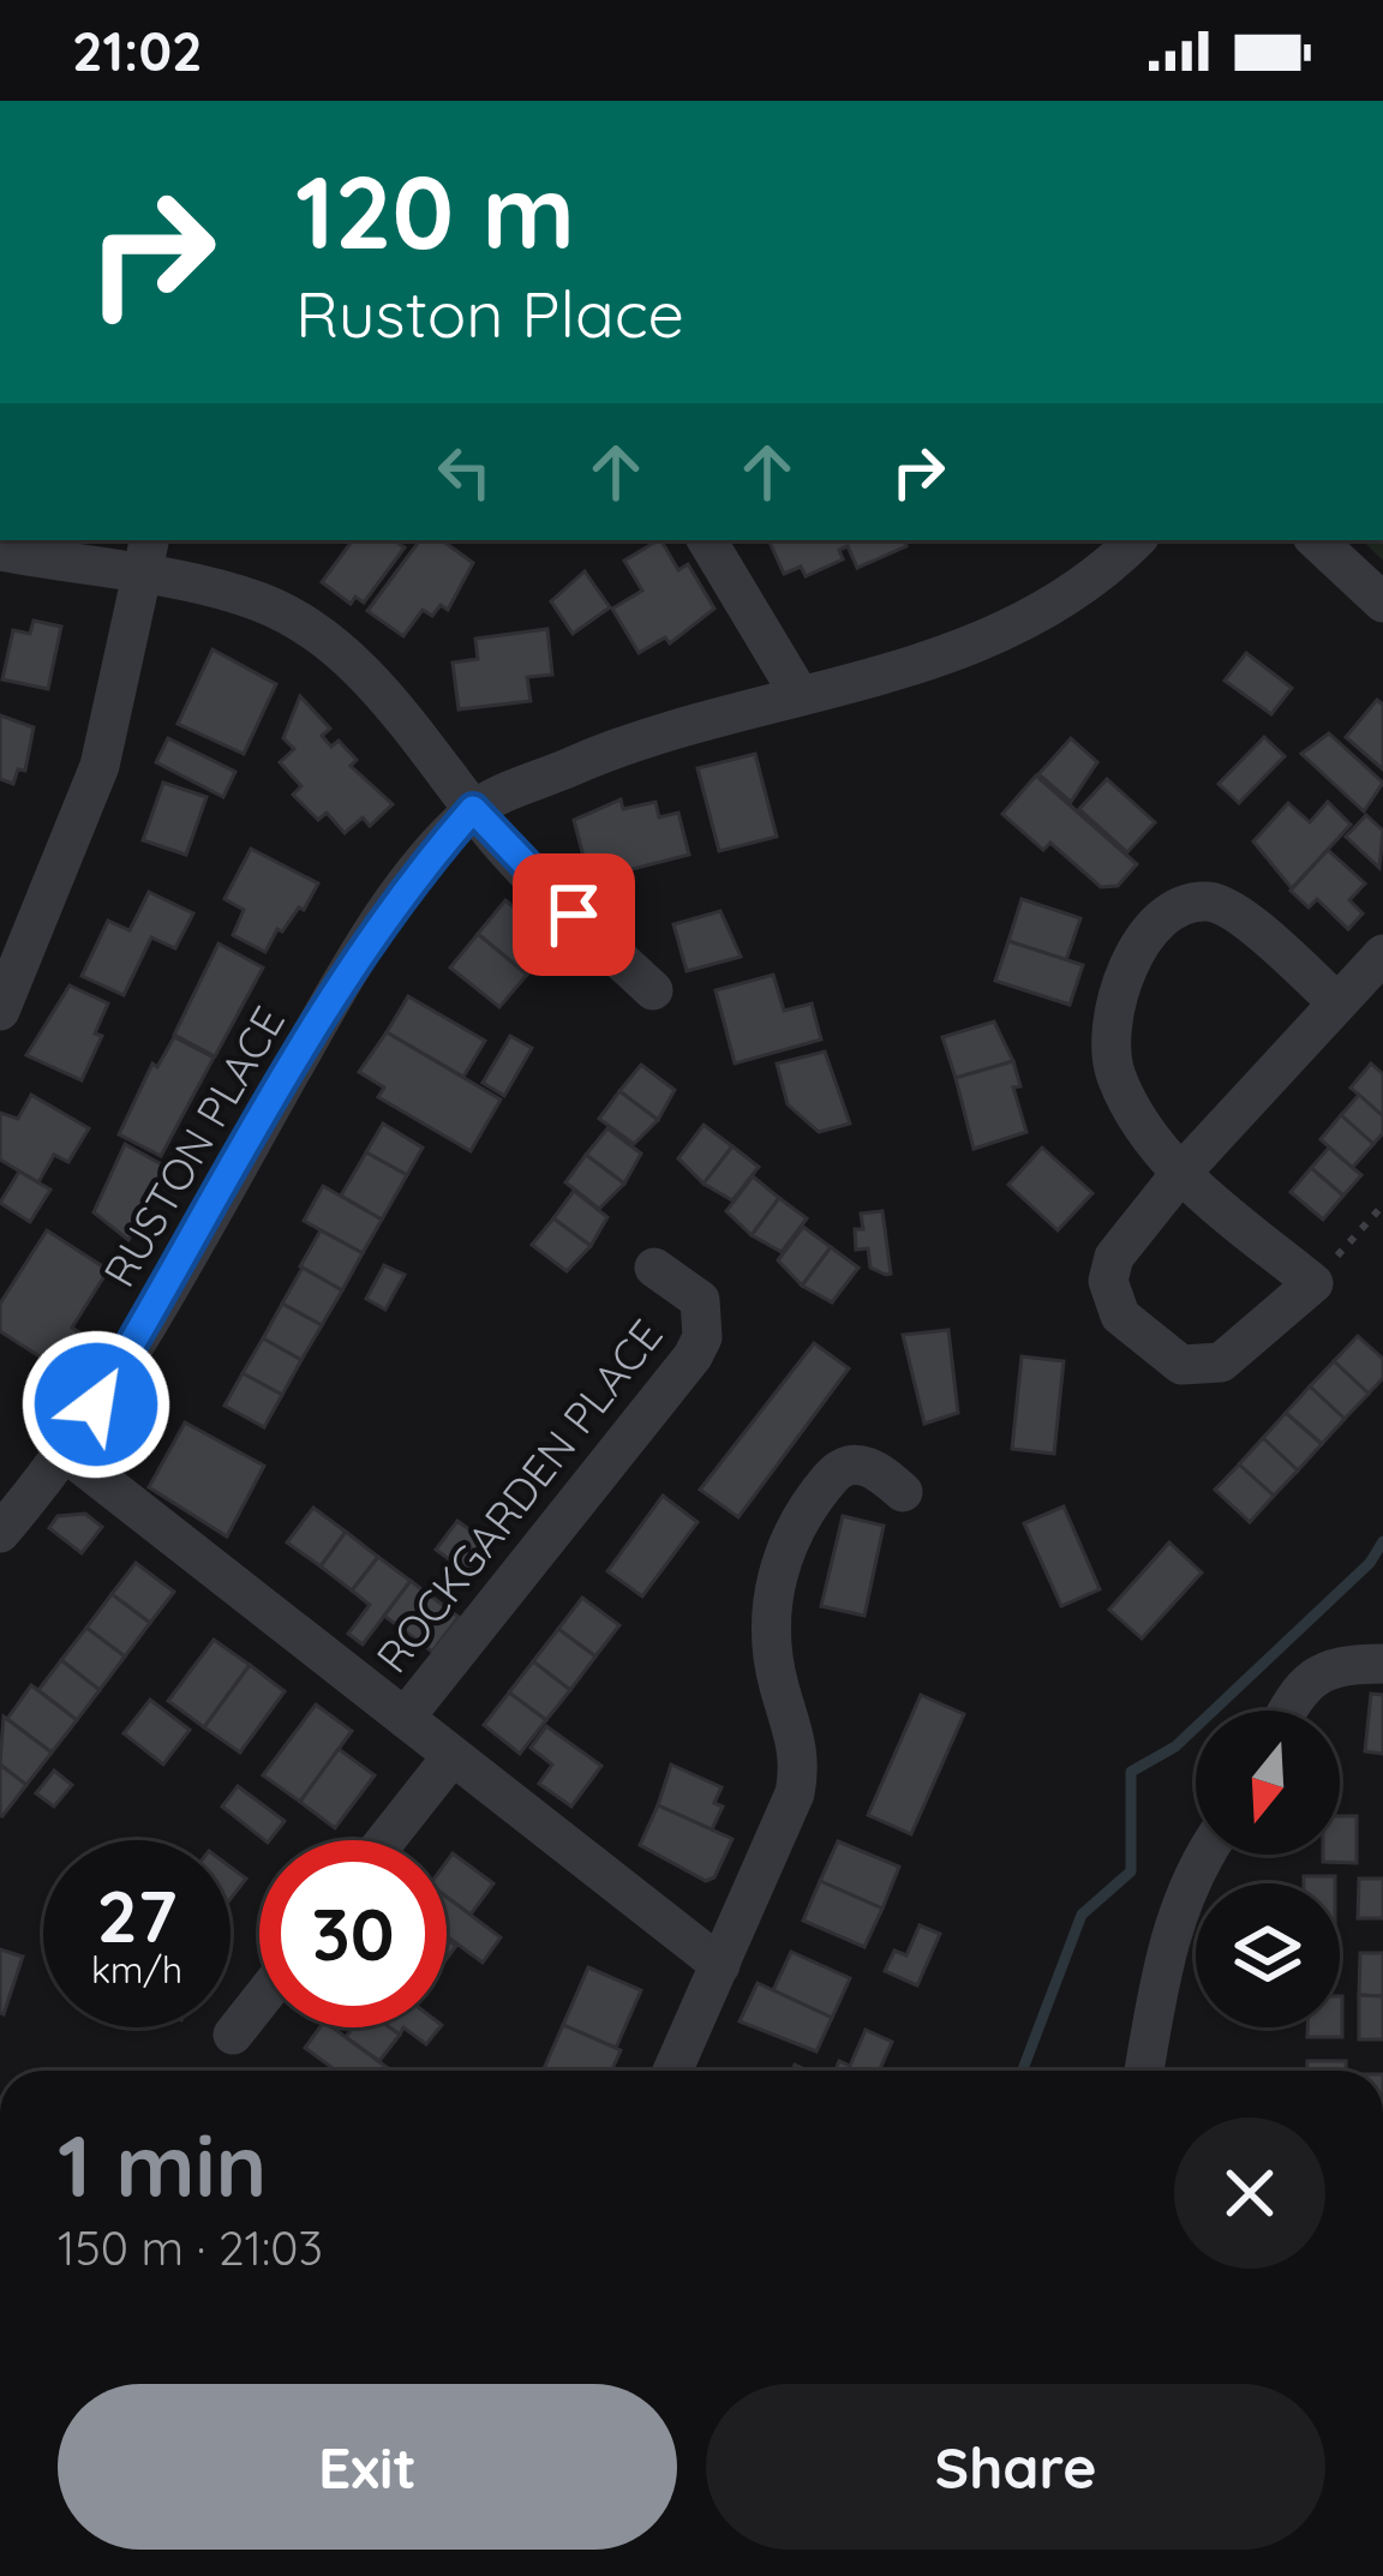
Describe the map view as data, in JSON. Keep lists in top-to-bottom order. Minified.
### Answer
{"streets":{"street":["RUSTON PLACE","ROCKGARDEN PLACE"]},"north":"bottom","page":{"status":"21:02","turn":["120 m","Ruston Place"],"speed":"27 km/h","limit":"30","heading":["1 min","150 m · 21:03"],"buttons":["Exit","Share"]}}
